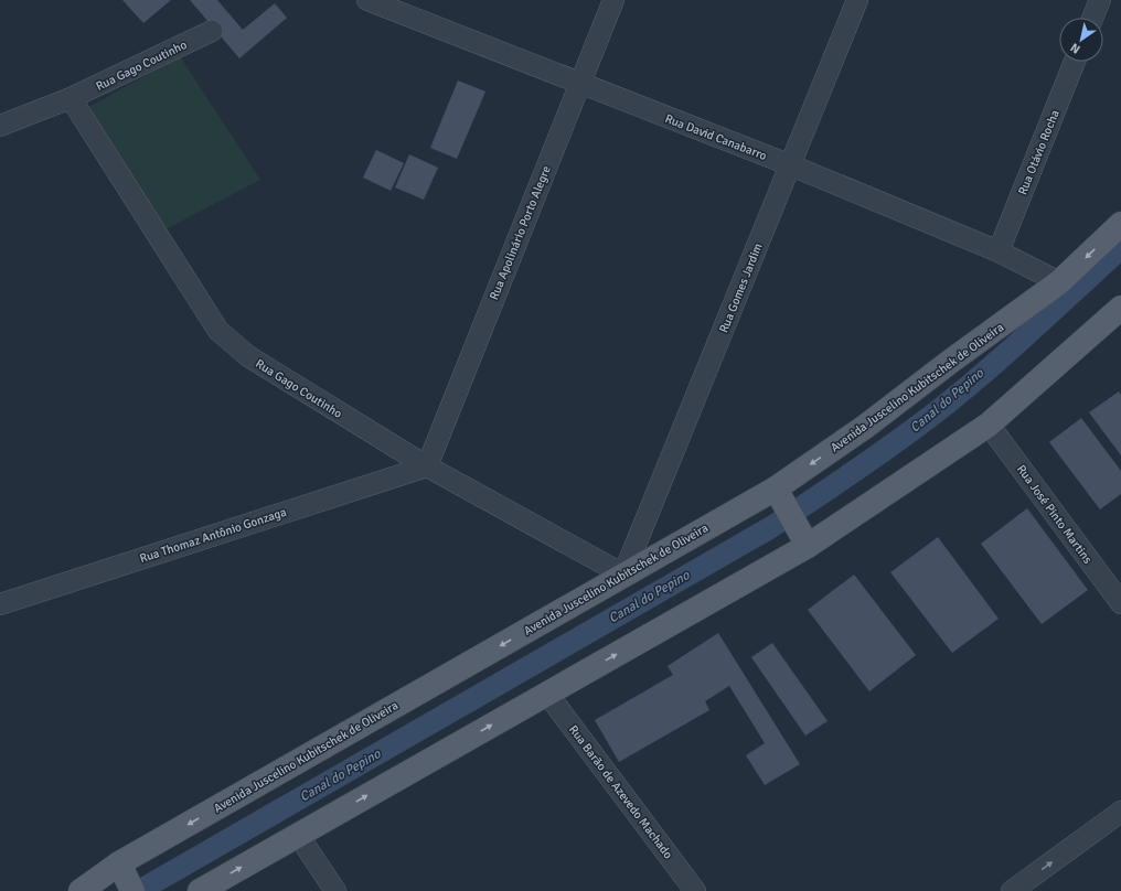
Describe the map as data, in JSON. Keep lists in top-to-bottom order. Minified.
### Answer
{"streets":{"main road":["Avenida Juscelino Kubitschek de Oliveira"],"street":["Rua Gago Coutinho","Rua David Canabarro","Rua Otávio Rocha","Rua Apolinário Porto Alegre","Rua Gomes Jardim","Rua José Pinto Martins","Rua Thomaz Antônio Gonzaga","Rua Barão de Azevedo Machado"]},"crossings":[["Rua Gago Coutinho","Rua Apolinário Porto Alegre"],["Rua Gago Coutinho","Rua Gomes Jardim"],["Rua Gago Coutinho","Avenida Juscelino Kubitschek de Oliveira"],["Rua Gago Coutinho","Rua Thomaz Antônio Gonzaga"],["Rua David Canabarro","Rua Otávio Rocha"],["Rua David Canabarro","Rua Apolinário Porto Alegre"],["Rua David Canabarro","Rua Gomes Jardim"],["Rua David Canabarro","Avenida Juscelino Kubitschek de Oliveira"],["Rua Apolinário Porto Alegre","Rua Thomaz Antônio Gonzaga"],["Rua Gomes Jardim","Avenida Juscelino Kubitschek de Oliveira"]],"water":["Canal do Pepino"],"north":"bottom left"}
